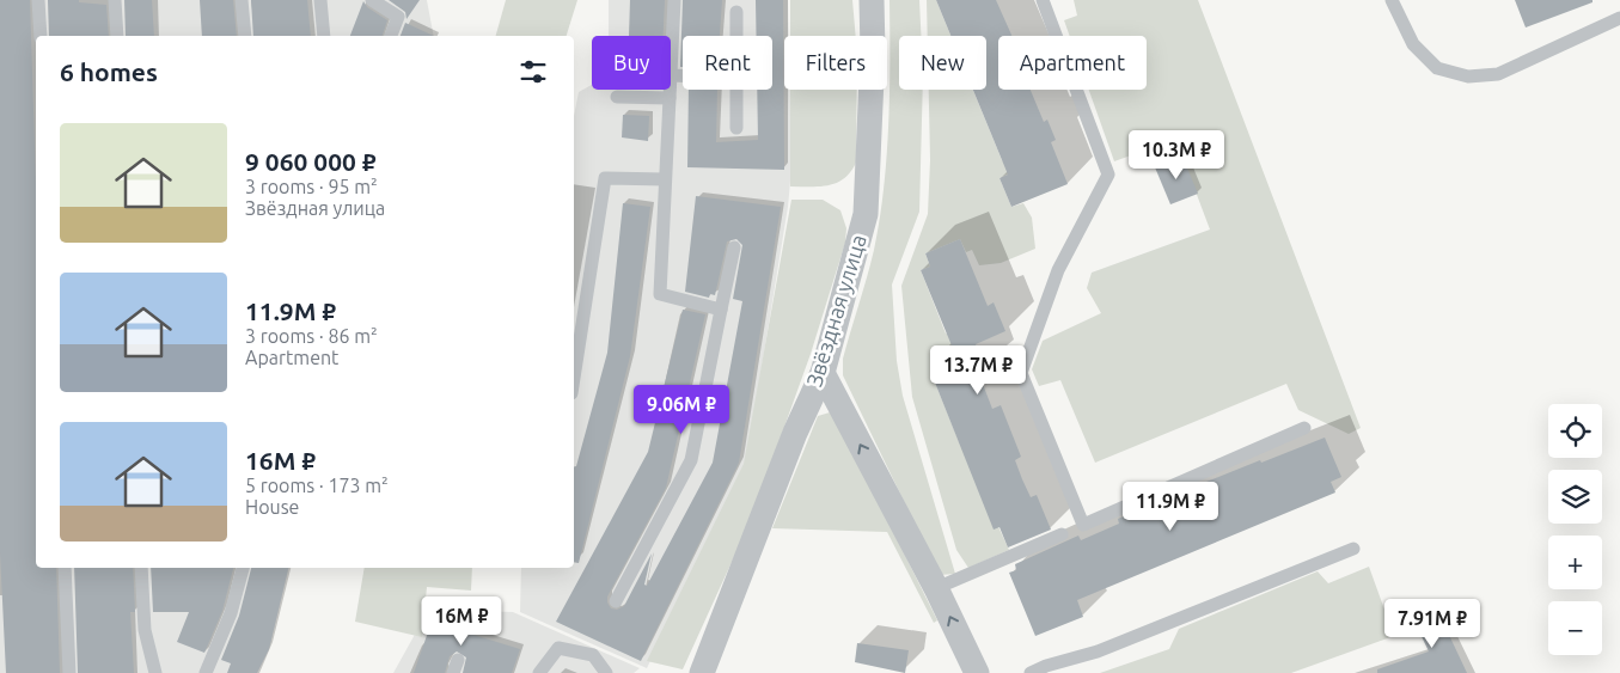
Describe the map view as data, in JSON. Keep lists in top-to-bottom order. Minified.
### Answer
{"streets":{"street":["Звёздная улица"]},"page":{"chip":["Buy","Rent","Filters","New","Apartment"],"heading":"6 homes","list":[{"name":"9 060 000 ₽","note":"3 rooms · 95 m² · Звёздная улица"},{"name":"11.9M ₽","note":"3 rooms · 86 m² · Apartment"},{"name":"16M ₽","note":"5 rooms · 173 m² · House"}],"price":["10.3M ₽","13.7M ₽","9.06M ₽","11.9M ₽","16M ₽","7.91M ₽"],"map_buttons":["+","−"]}}
